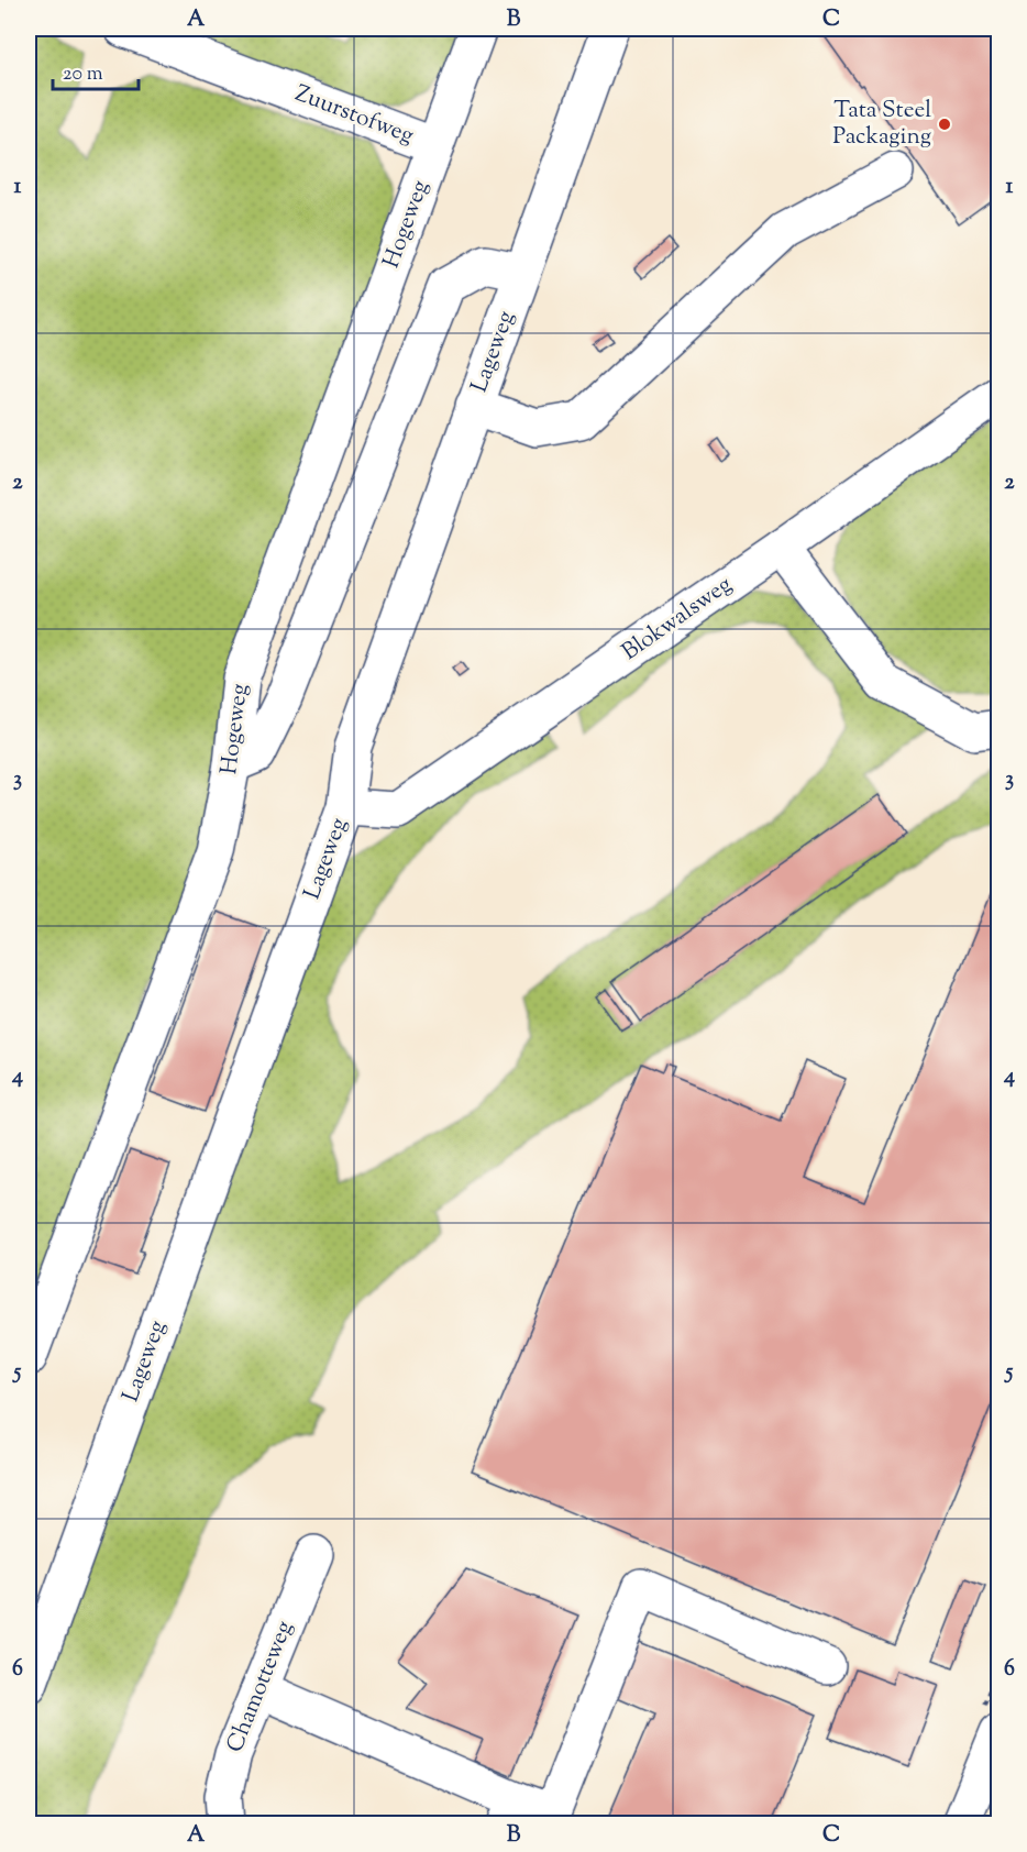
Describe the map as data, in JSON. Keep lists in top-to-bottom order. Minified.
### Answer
{"streets":{"street":["Zuurstofweg","Hogeweg","Lageweg","Blokwalsweg","Chamotteweg"]},"crossings":[["Zuurstofweg","Hogeweg"],["Lageweg","Blokwalsweg"]],"places":["Tata Steel Packaging"],"scale_bar":"20 m","grid":{"columns":["A","B","C"],"rows":["1","2","3","4","5","6"]}}
